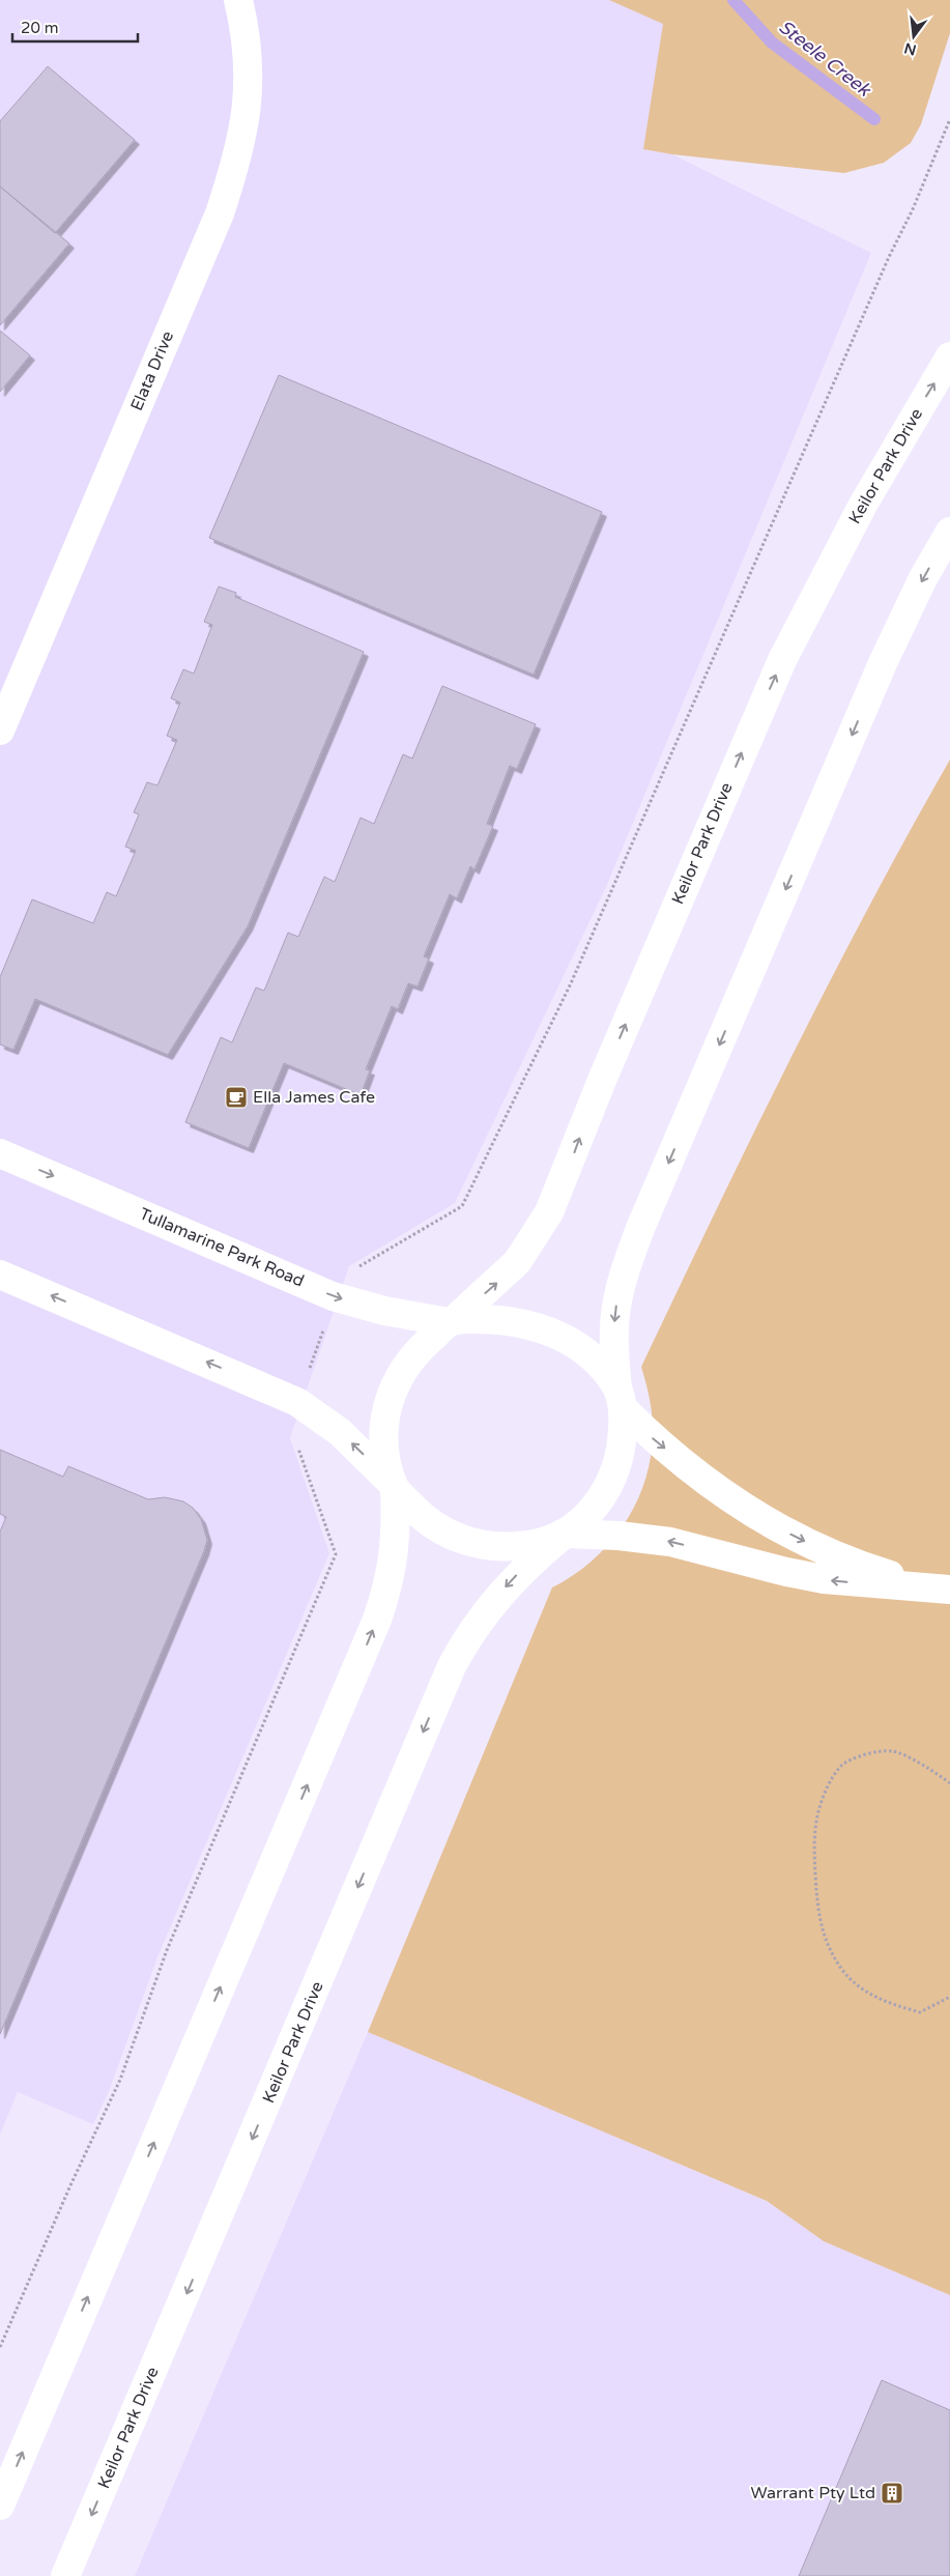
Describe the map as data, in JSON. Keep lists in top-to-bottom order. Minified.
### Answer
{"streets":{"main road":["Elata Drive","Keilor Park Drive","Tullamarine Park Road"]},"crossings":[["Keilor Park Drive","Tullamarine Park Road"]],"water":["Steele Creek"],"places":{"cafe":["Ella James Cafe"],"building":["Warrant Pty Ltd"]},"scale_bar":"20 m","north":"bottom"}
